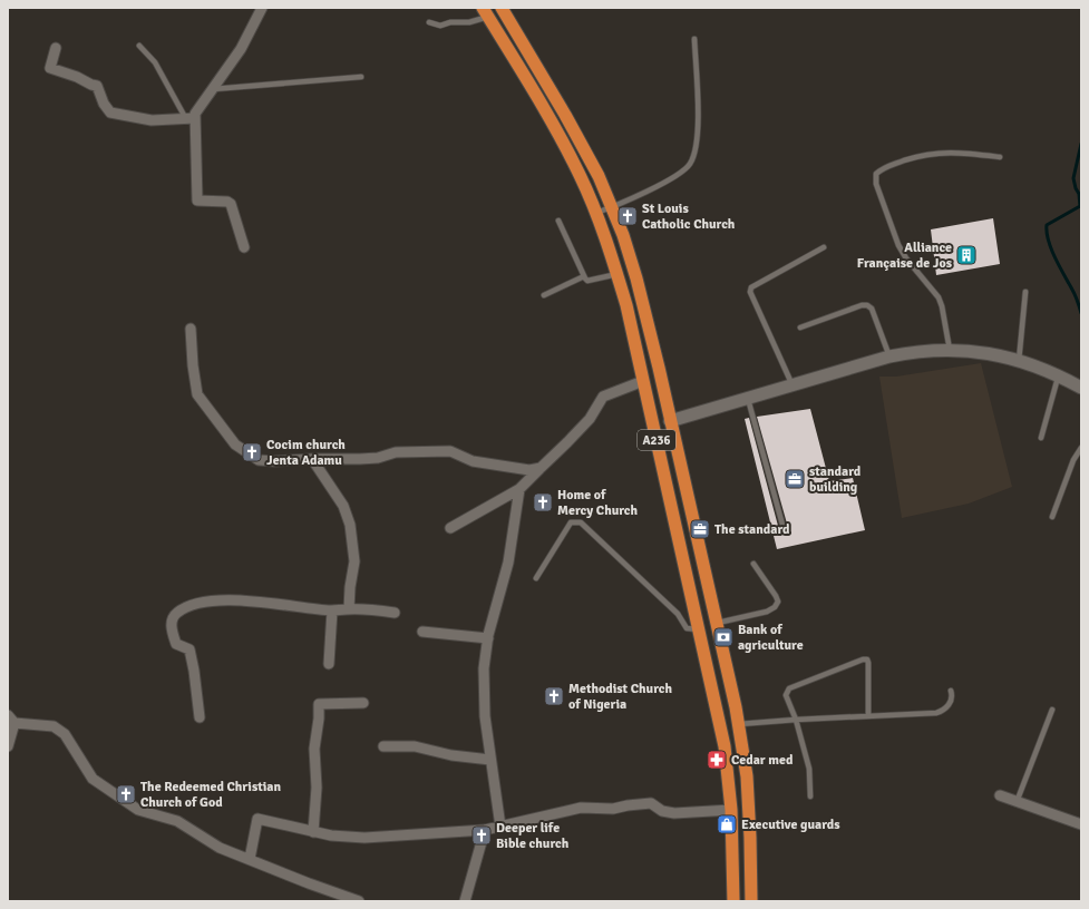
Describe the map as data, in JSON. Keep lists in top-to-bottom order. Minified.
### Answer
{"streets":{"highway":["A236"]},"places":{"church":["St Louis Catholic Church","Cocim church Jenta Adamu","Home of Mercy Church","Methodist Church of Nigeria","The Redeemed Christian Church of God","Deeper life Bible church"],"building":["Alliance Française de Jos"],"office":["standard building","The standard"],"bank":["Bank of agriculture"],"pharmacy":["Cedar med"],"shop":["Executive guards"]}}
